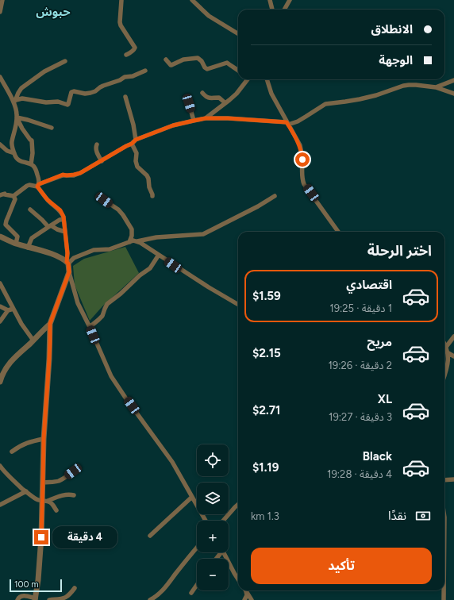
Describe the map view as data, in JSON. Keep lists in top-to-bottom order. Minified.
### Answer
{"districts":["حبوش"],"scale_bar":"100 m","page":{"banner":["الانطلاق","الوجهة"],"heading":"اختر الرحلة","list":[{"name":"اقتصادي","note":"1 دقيقة · 19:25","value":"$1.59"},{"name":"مريح","note":"2 دقيقة · 19:26","value":"$2.15"},{"name":"XL","note":"3 دقيقة · 19:27","value":"$2.71"},{"name":"Black","note":"4 دقيقة · 19:28","value":"$1.19"}],"map_buttons":["+","−"],"pay":["نقدًا","1.3 km"],"bubble":"4 دقيقة","buttons":"تأكيد","scale":"100 m"}}
